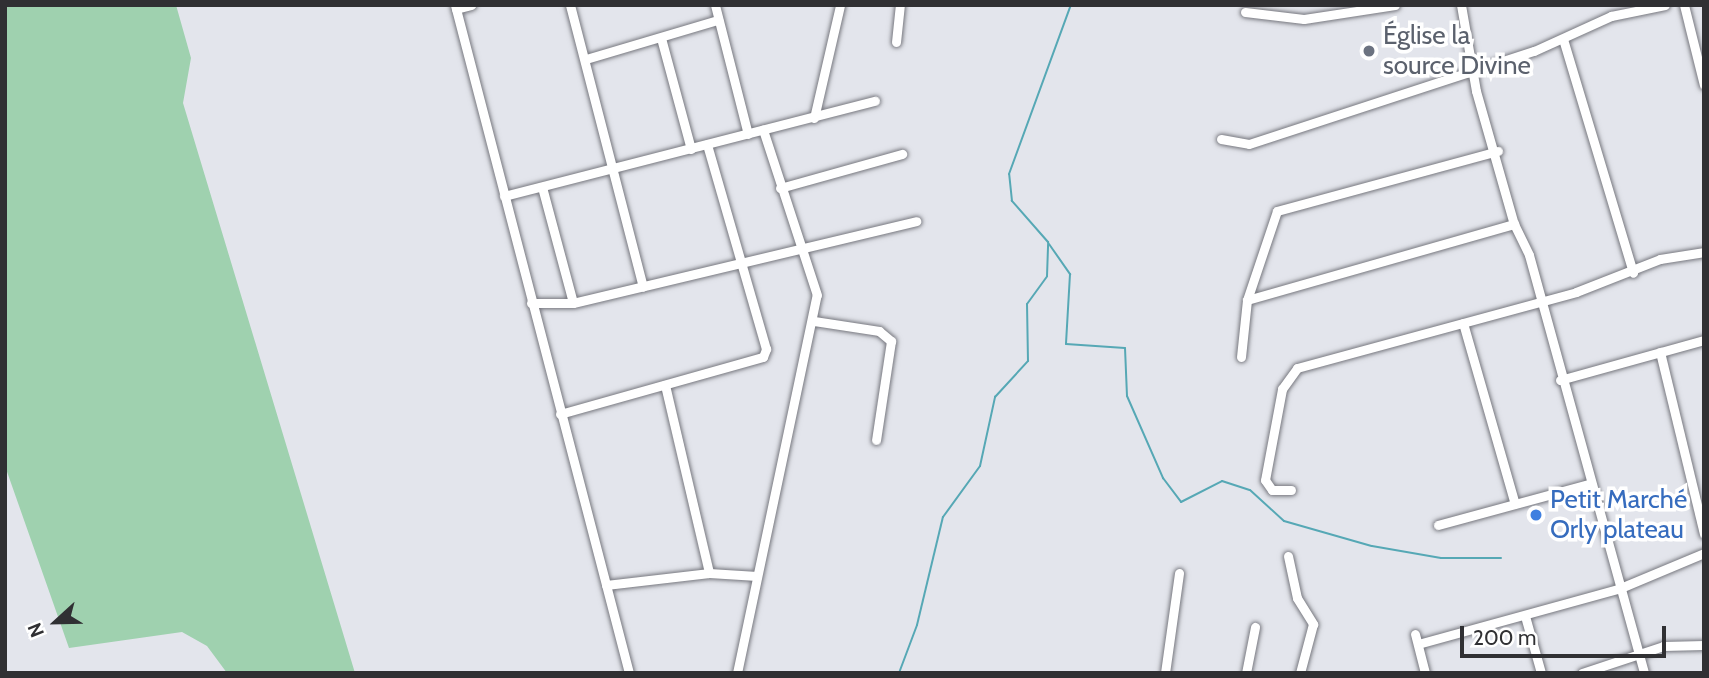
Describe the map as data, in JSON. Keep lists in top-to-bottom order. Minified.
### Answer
{"places":["Église la source Divine","Petit Marché Orly plateau"],"scale_bar":"200 m","north":"left"}
